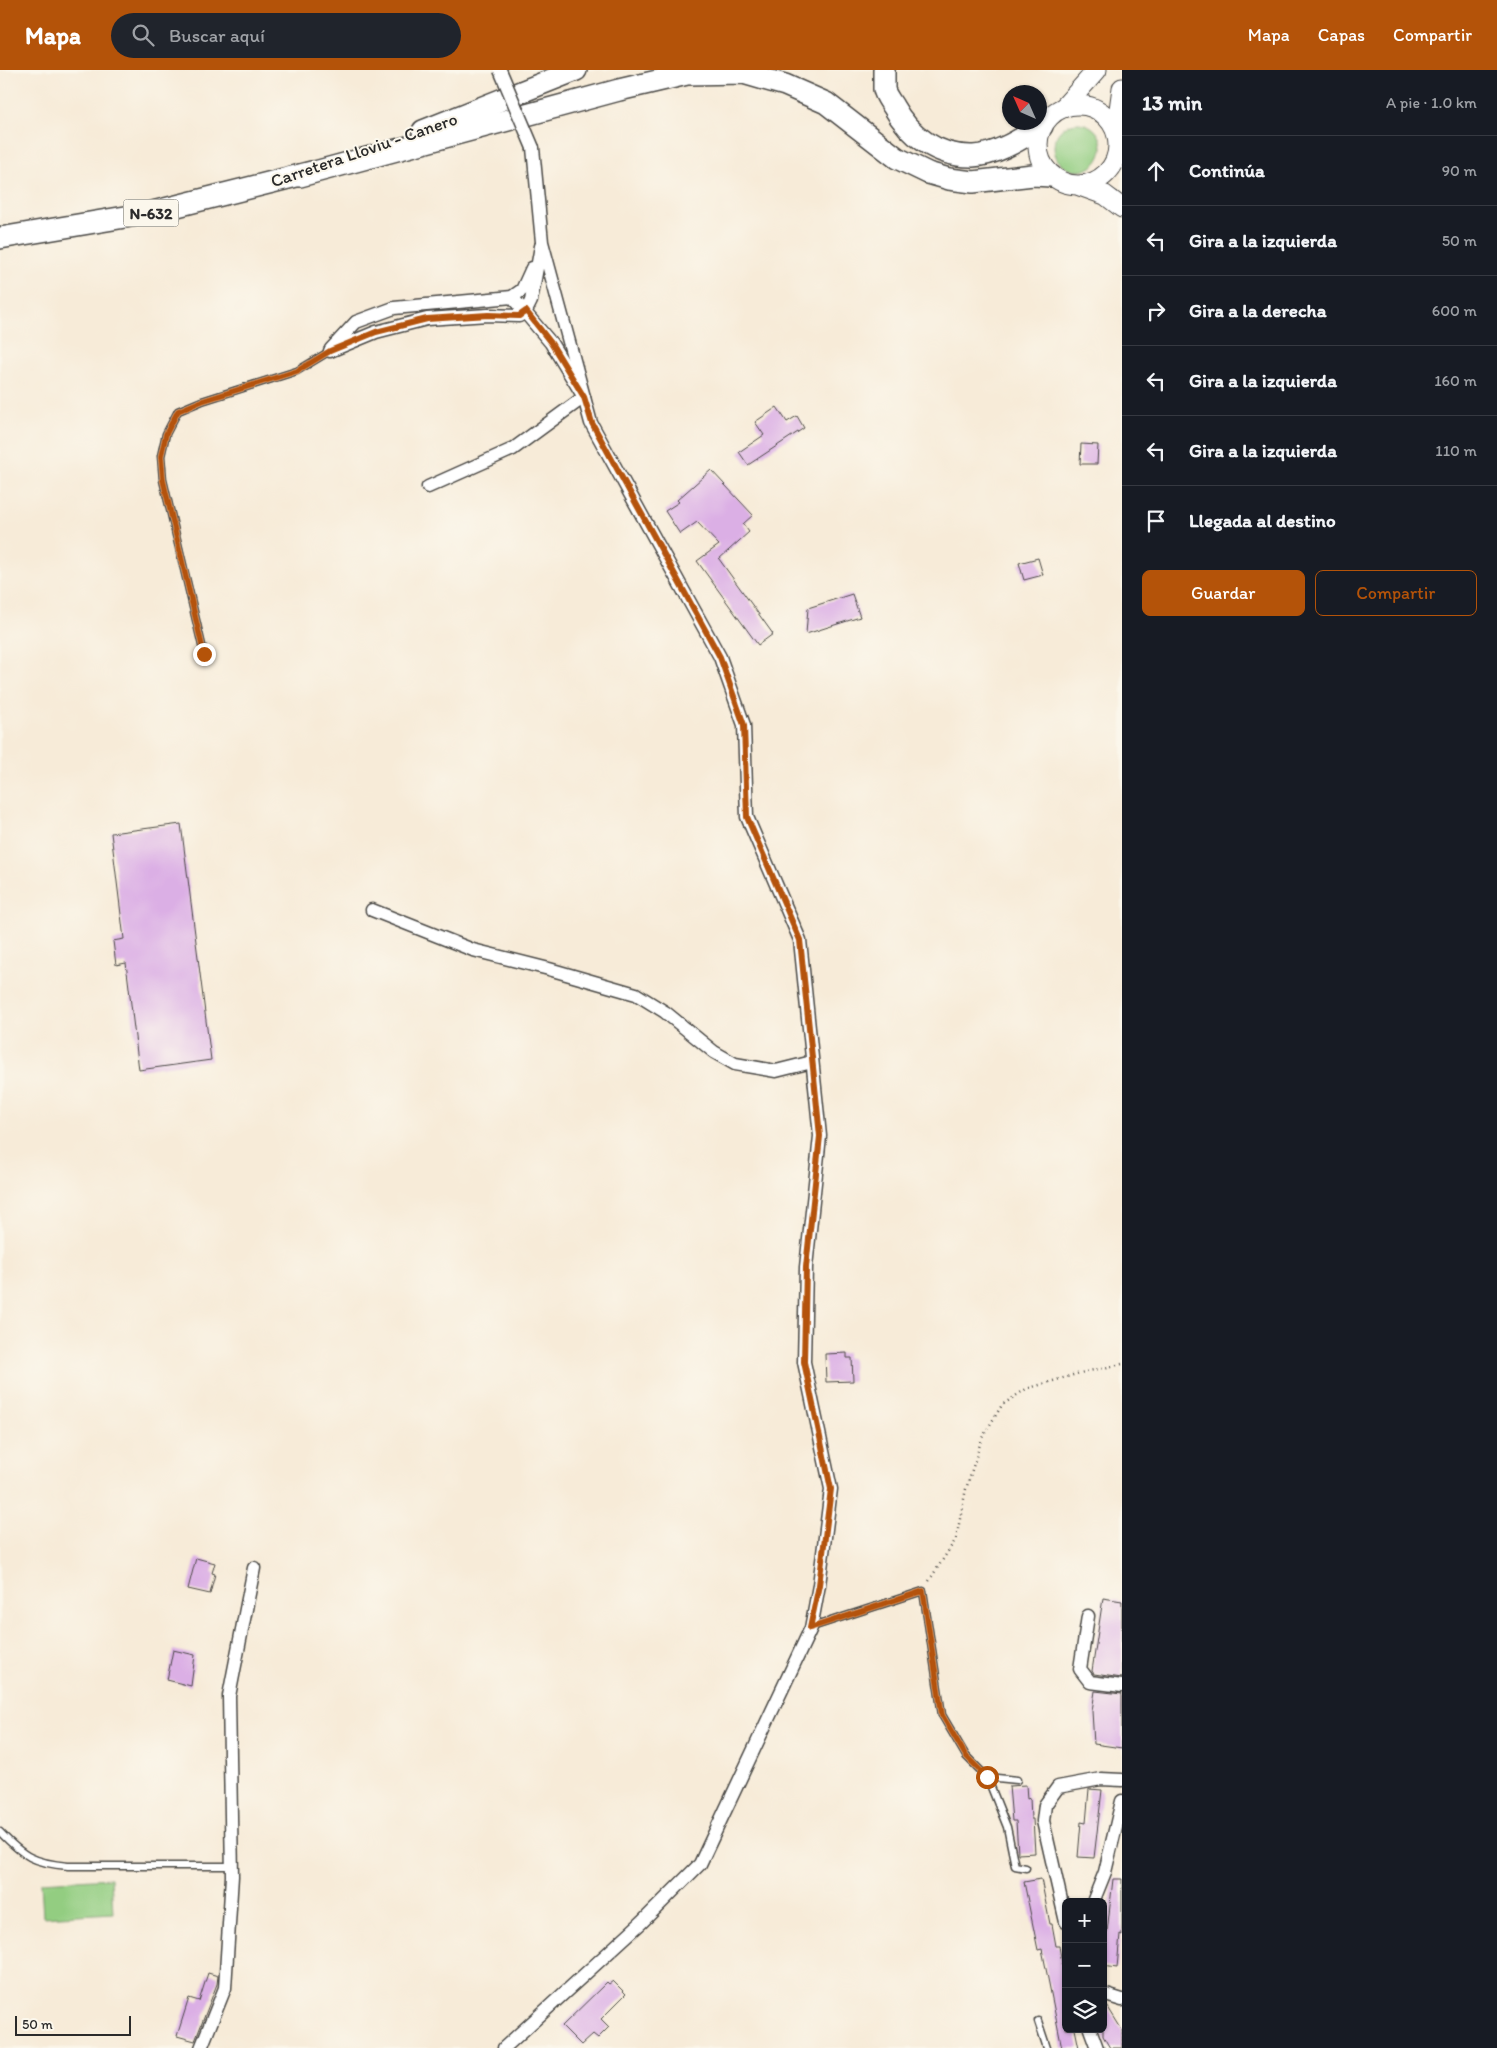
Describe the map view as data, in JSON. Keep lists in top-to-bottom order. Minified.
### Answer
{"streets":{"highway":["Carretera Lloviu - Canero","N-632"]},"scale_bar":"50 m","north":"top left","page":{"header":"Mapa","search":"Buscar aquí","nav":["Mapa","Capas","Compartir"],"heading":["13 min","A pie · 1.0 km"],"list":[["Continúa","90 m"],["Gira a la izquierda","50 m"],["Gira a la derecha","600 m"],["Gira a la izquierda","160 m"],["Gira a la izquierda","110 m"],"Llegada al destino"],"buttons":["Guardar","Compartir"],"map_buttons":["+","−"],"scale":"50 m"}}
